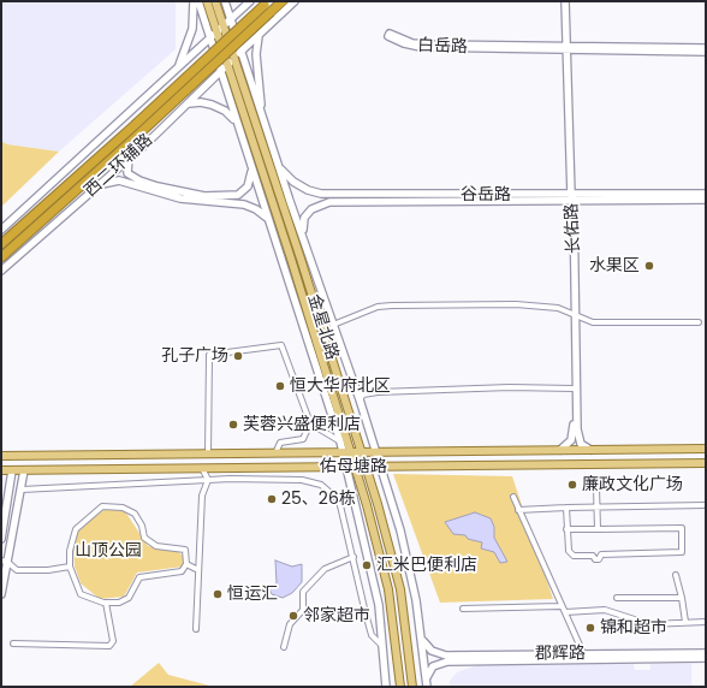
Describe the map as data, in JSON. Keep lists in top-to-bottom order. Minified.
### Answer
{"streets":{"main road":["金星北路","佑母塘路"],"street":["白岳路","西二环辅路","谷岳路","长佑路","郡辉路"]},"crossings":[["白岳路","长佑路"],["西二环辅路","金星北路"],["谷岳路","长佑路"],["长佑路","佑母塘路"],["金星北路","佑母塘路"]],"parks":["山顶公园"],"places":["水果区","孔子广场","恒大华府北区","芙蓉兴盛便利店","廉政文化广场","25、26栋","汇米巴便利店","恒运汇","邻家超市","锦和超市"]}
